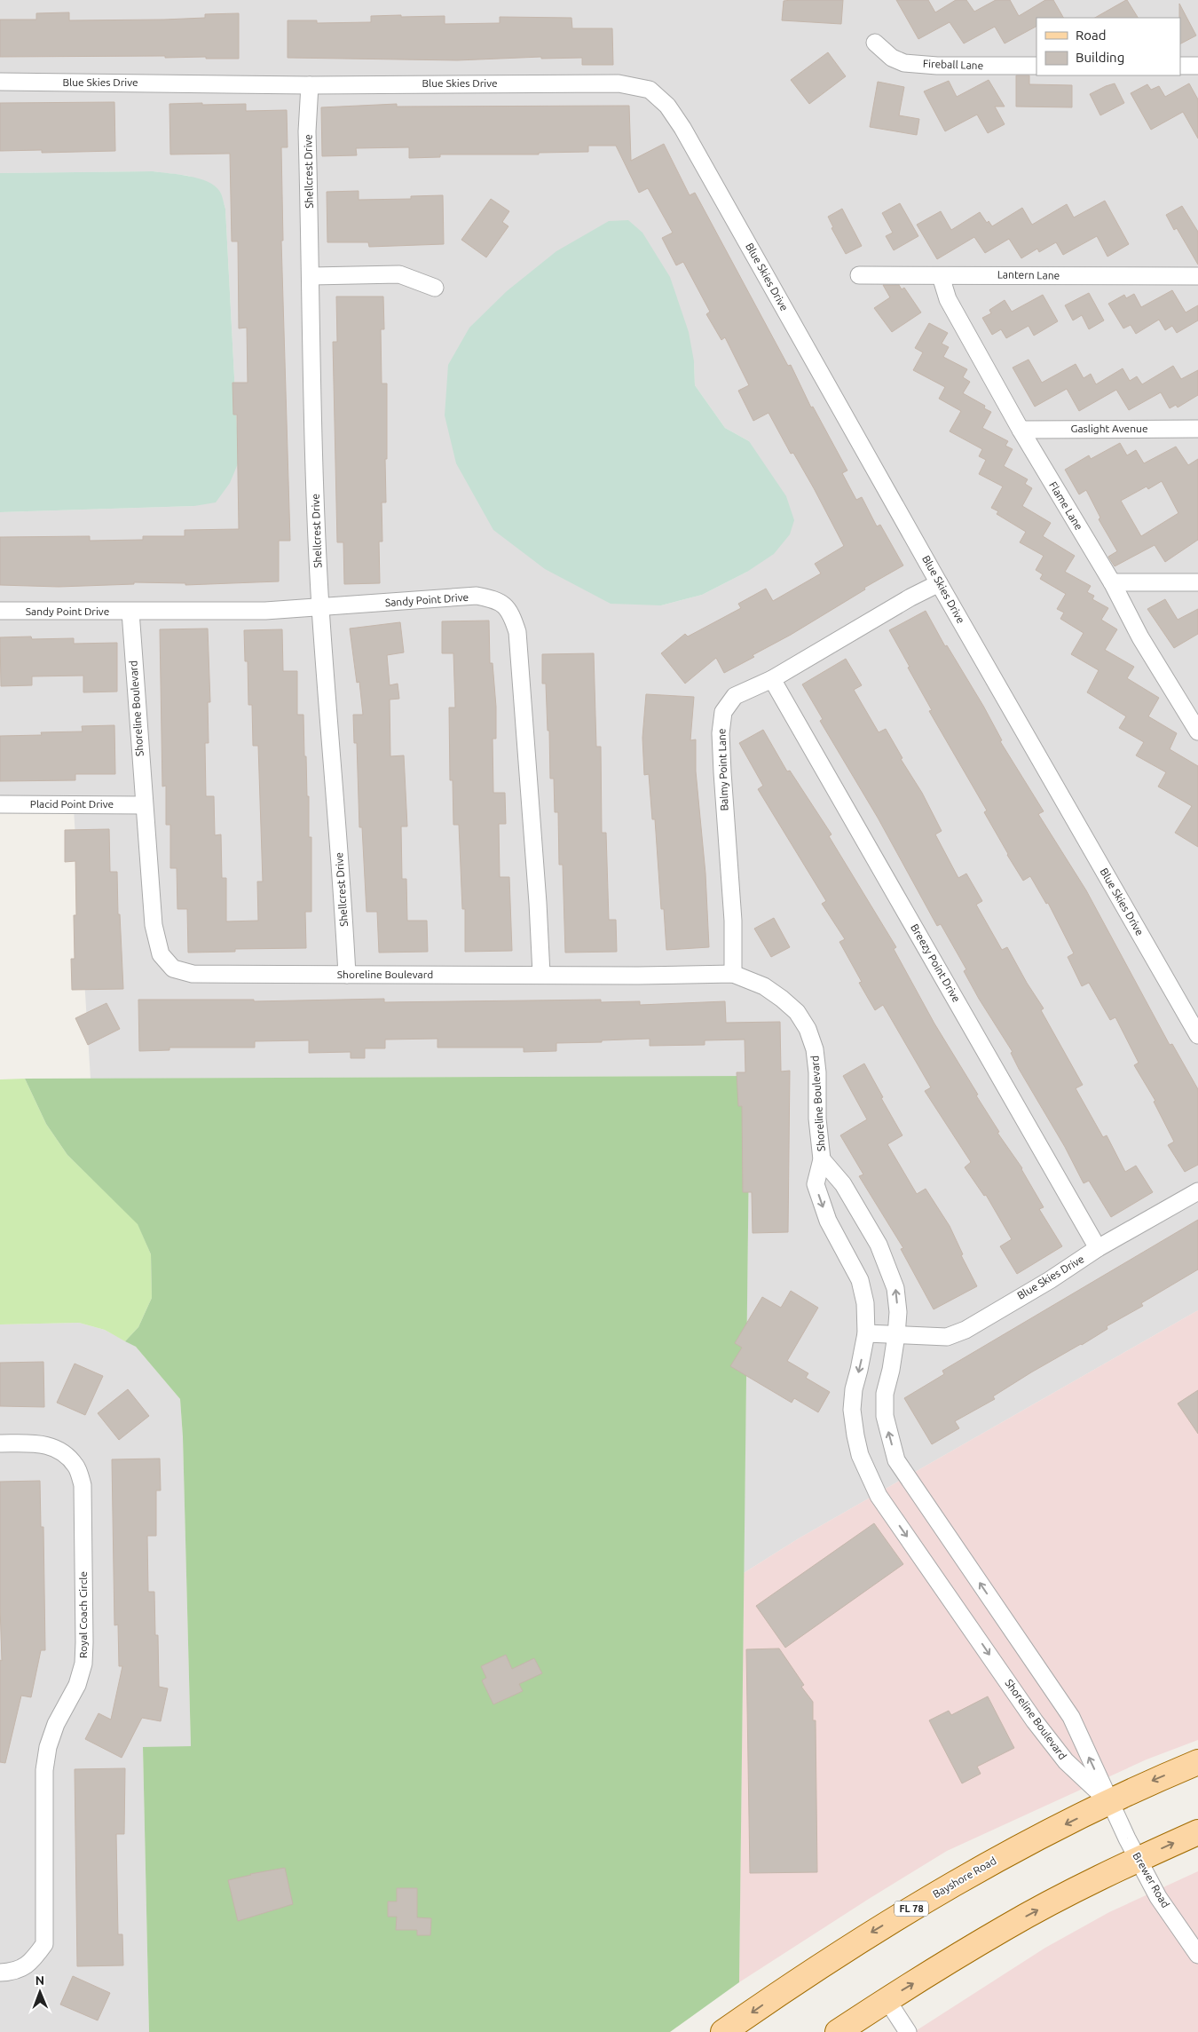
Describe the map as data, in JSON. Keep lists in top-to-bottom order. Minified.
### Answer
{"streets":{"main road":["Bayshore Road","FL 78"],"street":["Fireball Lane","Blue Skies Drive","Shellcrest Drive","Lantern Lane","Gaslight Avenue","Flame Lane","Sandy Point Drive","Shoreline Boulevard","Balmy Point Lane","Placid Point Drive","Breezy Point Drive","Royal Coach Circle","Brewer Road"]},"crossings":[["Blue Skies Drive","Shellcrest Drive"],["Blue Skies Drive","Shoreline Boulevard"],["Blue Skies Drive","Balmy Point Lane"],["Blue Skies Drive","Breezy Point Drive"],["Shellcrest Drive","Sandy Point Drive"],["Shellcrest Drive","Shoreline Boulevard"],["Lantern Lane","Flame Lane"],["Gaslight Avenue","Flame Lane"],["Sandy Point Drive","Shoreline Boulevard"],["Shoreline Boulevard","Balmy Point Lane"],["Shoreline Boulevard","Placid Point Drive"],["Shoreline Boulevard","Bayshore Road"],["Shoreline Boulevard","Brewer Road"],["Balmy Point Lane","Breezy Point Drive"],["Bayshore Road","Brewer Road"]],"legend":["Road","Building"],"north":"top"}
